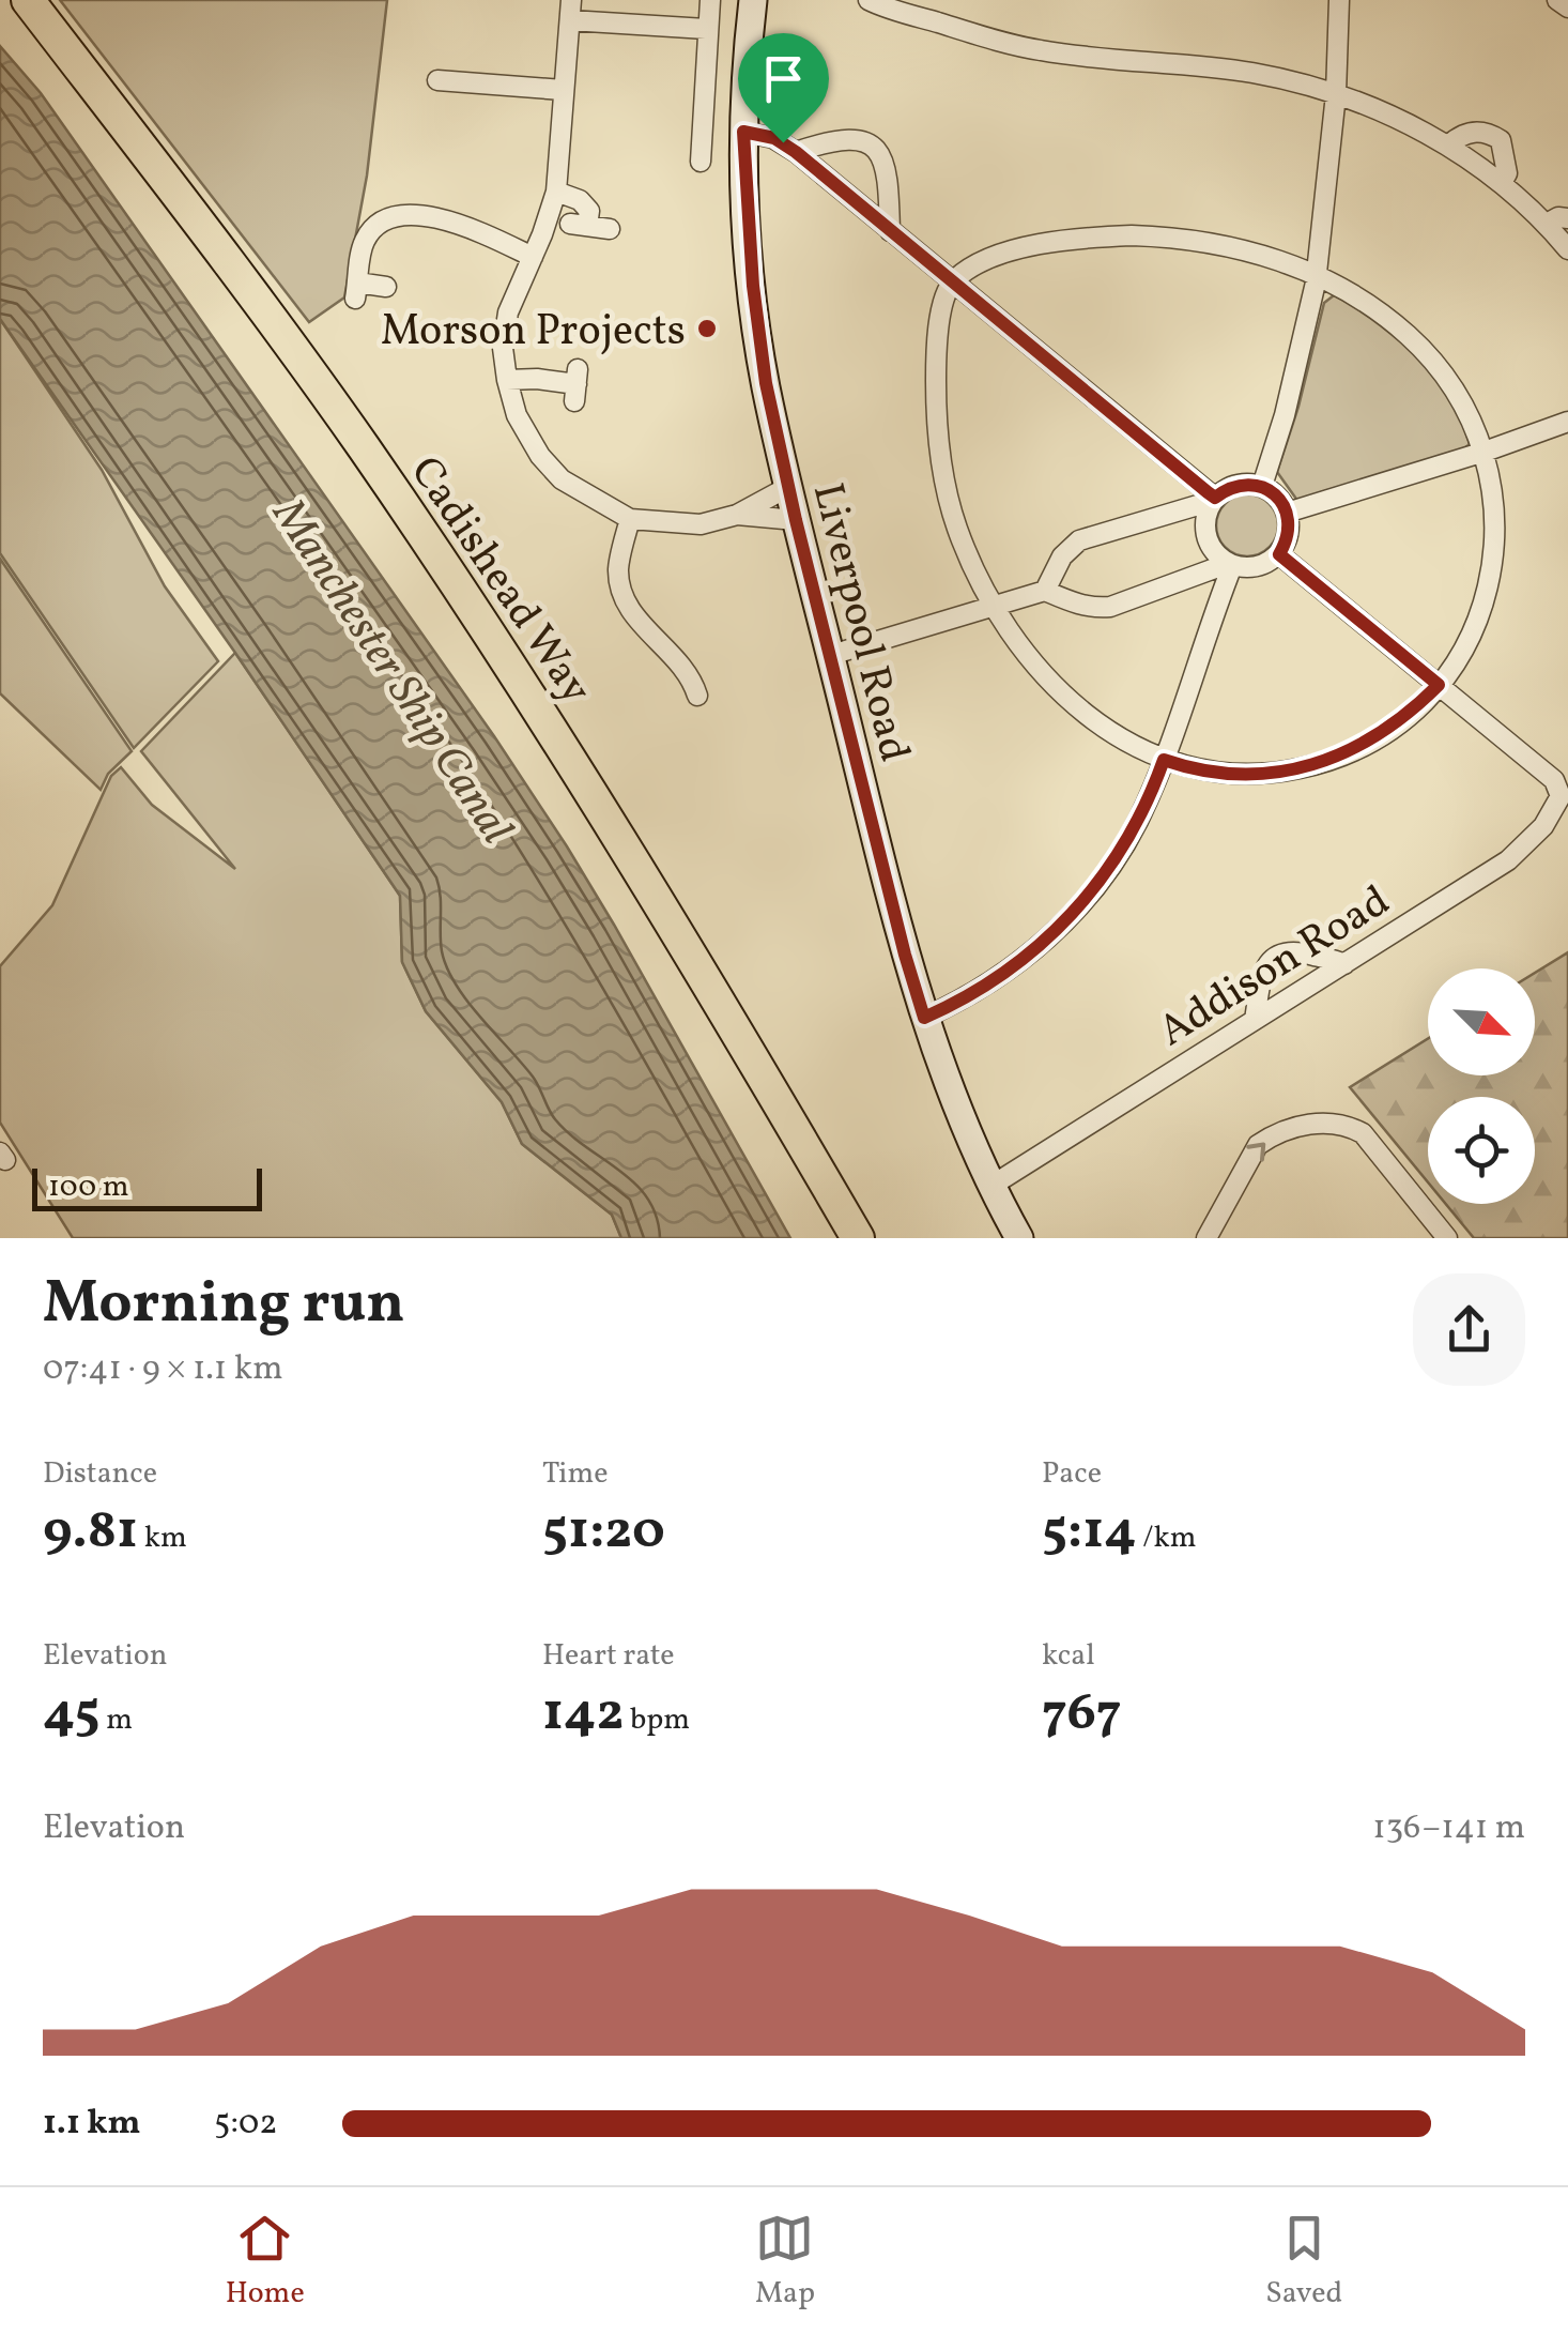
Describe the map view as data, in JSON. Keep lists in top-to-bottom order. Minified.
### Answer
{"streets":{"highway":["Cadishead Way"],"main road":["Liverpool Road"],"street":["Addison Road"]},"crossings":[["Liverpool Road","Addison Road"]],"water":["Manchester Ship Canal"],"places":["Morson Projects"],"scale_bar":"100 m","north":"bottom right","page":{"scale":"100 m","heading":["Morning run","07:41 · 9 × 1.1 km"],"stats":[["Distance","9.81 km"],["Time","51:20"],["Pace","5:14 /km"],["Elevation","45 m"],["Heart rate","142 bpm"],["kcal","767"]],"chart":["Elevation","136–141 m"],"list":[{"name":"1.1 km","note":"5:02"}],"tabs":["Home","Map","Saved"]}}
